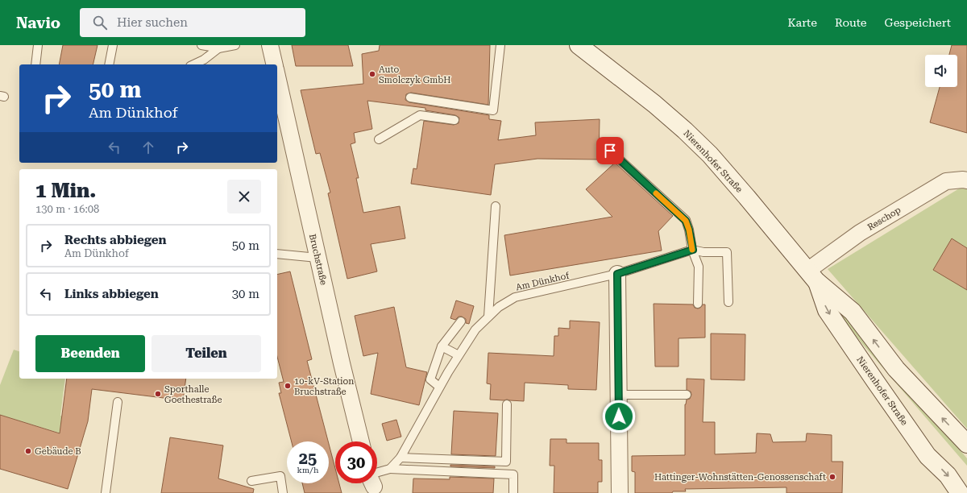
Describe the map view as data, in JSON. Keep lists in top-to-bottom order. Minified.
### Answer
{"streets":{"main road":["Nierenhofer Straße"],"street":["Reschop","Bruchstraße"],"lane":["Am Dünkhof"]},"crossings":[["Nierenhofer Straße","Reschop"]],"places":["Auto Smolczyk GmbH","10-kV-Station Bruchstraße","Sporthalle Goethestraße","Gebäude B","Hattinger-Wohnstätten-Genossenschaft"],"page":{"header":"Navio","search":"Hier suchen","nav":["Karte","Route","Gespeichert"],"turn":["50 m","Am Dünkhof"],"heading":["1 Min.","130 m · 16:08"],"list":[{"name":"Rechts abbiegen","note":"Am Dünkhof","value":"50 m"},{"name":"Links abbiegen","value":"30 m"}],"buttons":["Beenden","Teilen"],"speed":"25 km/h","limit":"30"}}
